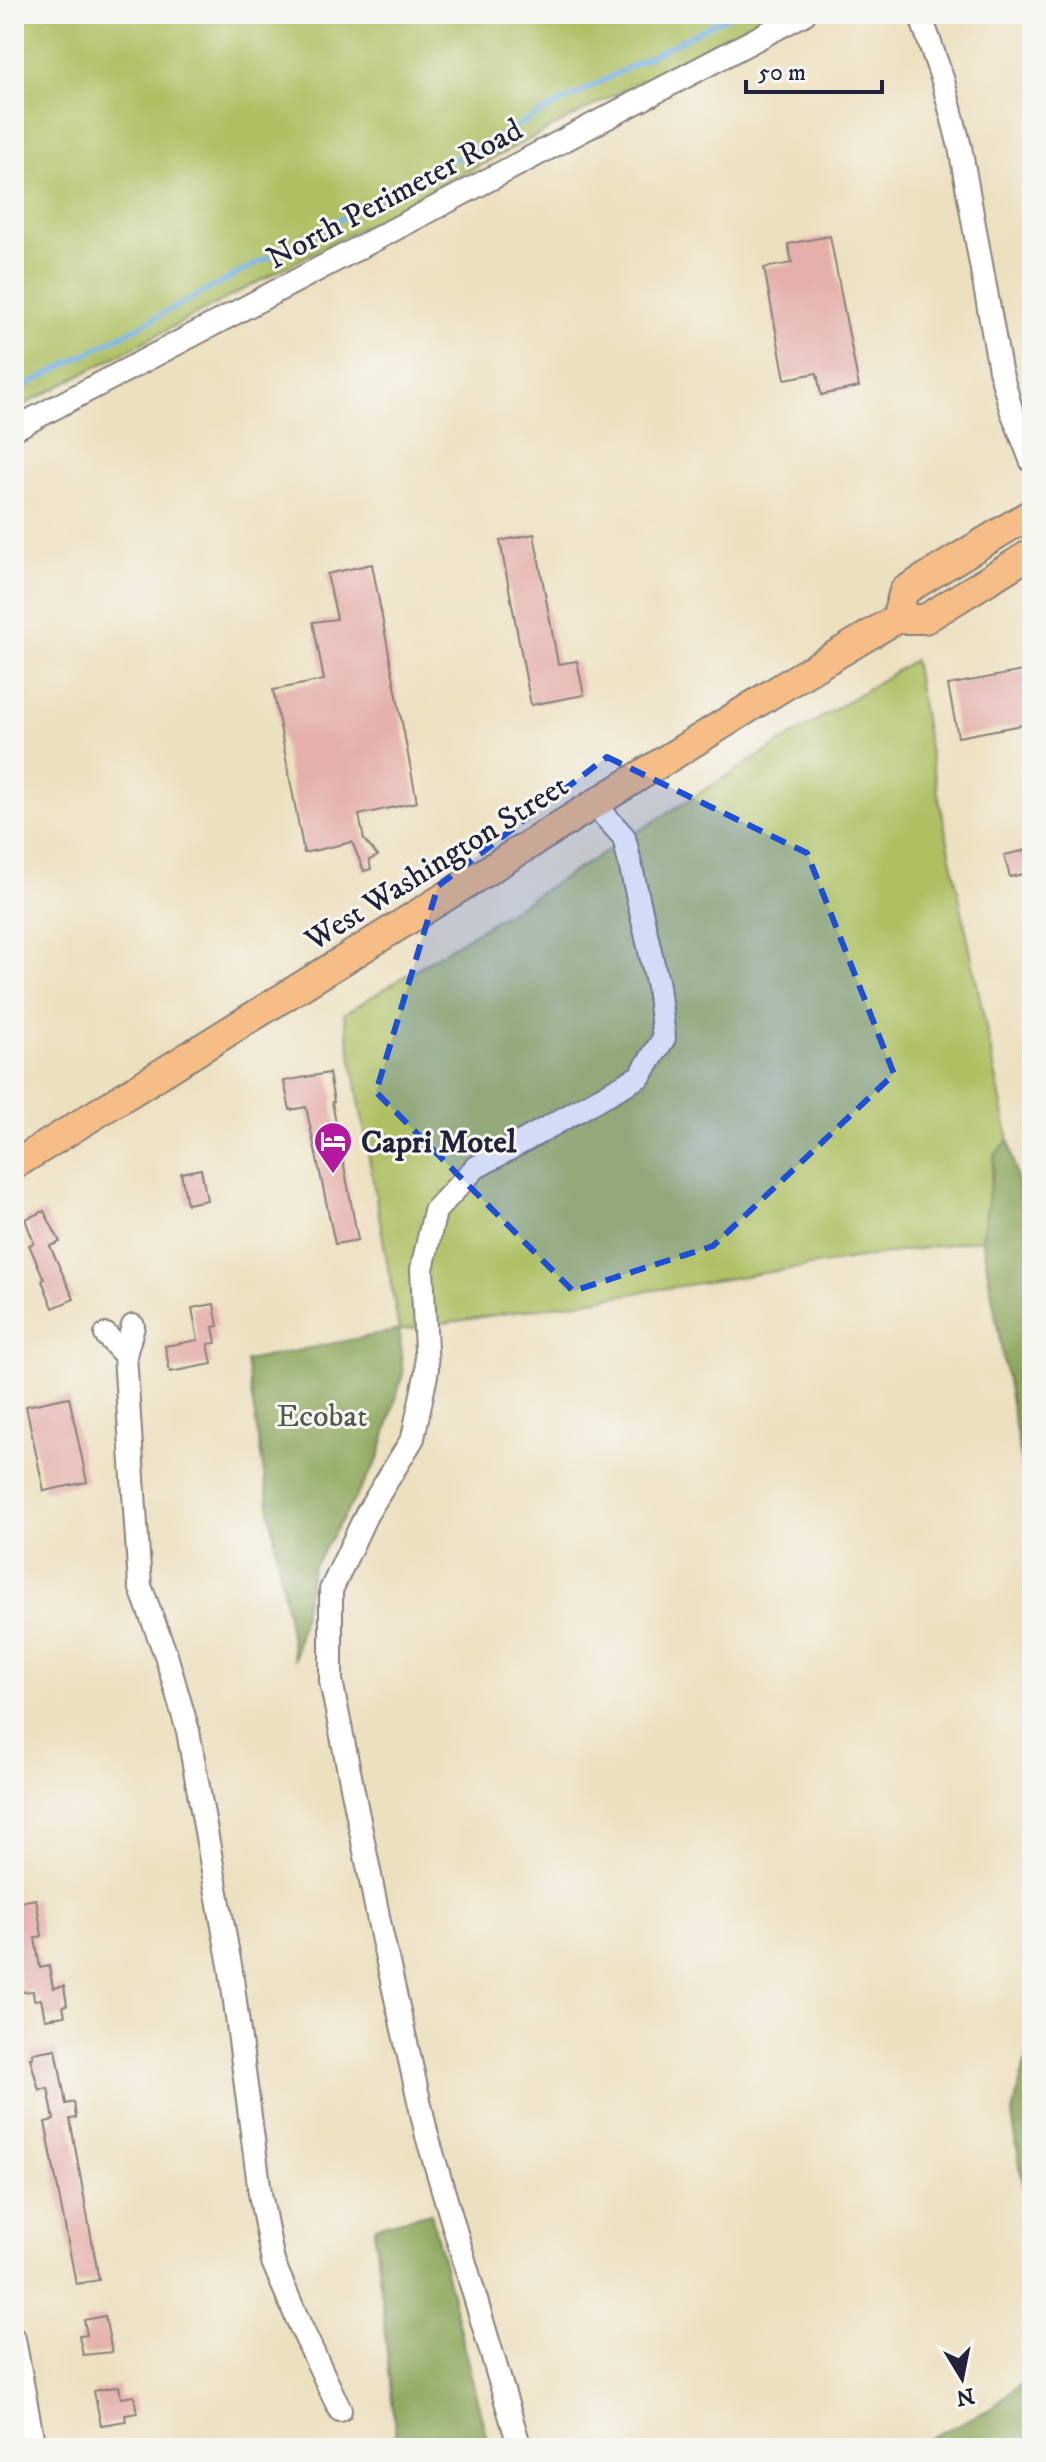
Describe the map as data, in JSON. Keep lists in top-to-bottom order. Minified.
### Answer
{"streets":{"main road":["West Washington Street"],"street":["North Perimeter Road"]},"parks":["Ecobat"],"places":{"hotel":["Capri Motel"]},"scale_bar":"50 m","north":"bottom"}
